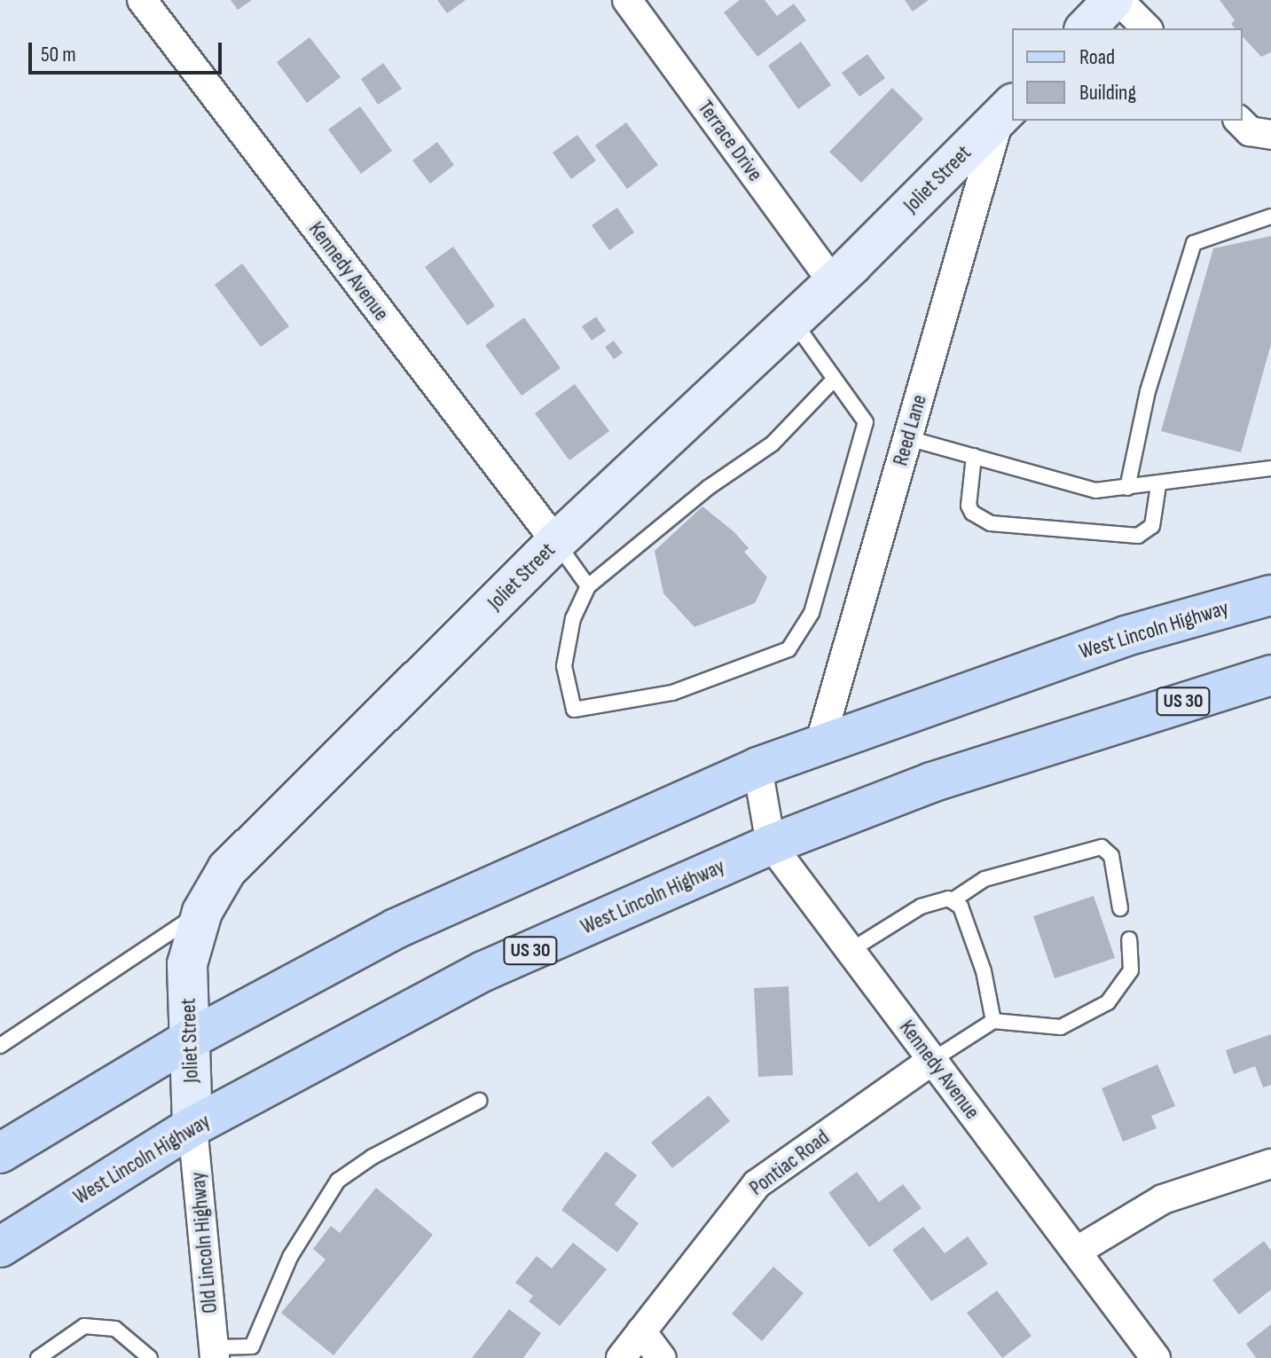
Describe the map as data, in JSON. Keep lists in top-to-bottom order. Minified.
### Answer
{"streets":{"main road":["West Lincoln Highway","US 30"],"street":["Terrace Drive","Joliet Street","Kennedy Avenue","Reed Lane","Pontiac Road","Old Lincoln Highway"]},"crossings":[["Terrace Drive","Joliet Street"],["Joliet Street","Kennedy Avenue"],["Joliet Street","Reed Lane"],["Joliet Street","West Lincoln Highway"],["Joliet Street","Old Lincoln Highway"],["Kennedy Avenue","West Lincoln Highway"],["Kennedy Avenue","Pontiac Road"],["Reed Lane","West Lincoln Highway"],["West Lincoln Highway","Old Lincoln Highway"]],"legend":["Road","Building"],"scale_bar":"50 m"}
